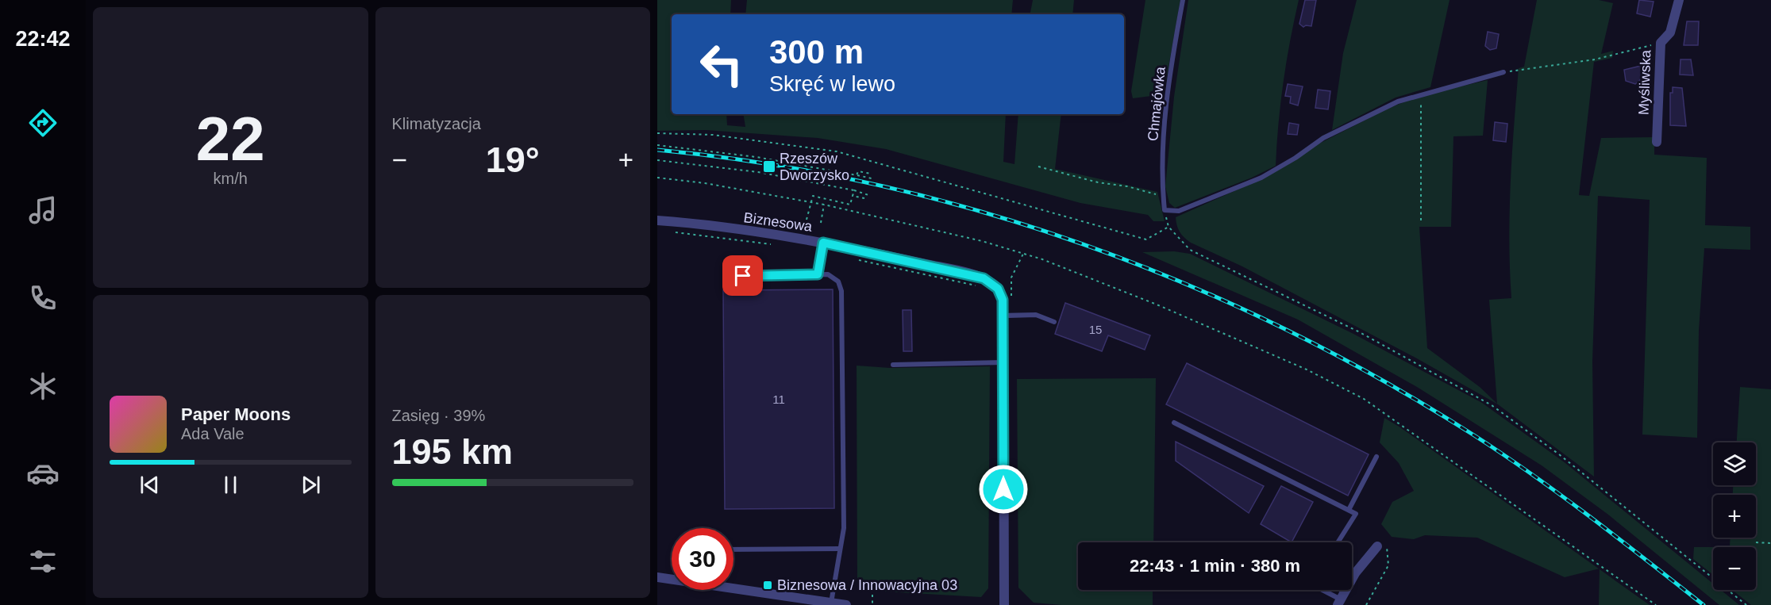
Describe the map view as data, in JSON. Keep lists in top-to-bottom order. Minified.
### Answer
{"streets":{"street":["Myśliwska","Biznesowa"],"lane":["Chmajówka"]},"places":{"transit":["Rzeszów Dworzysko","Biznesowa / Innowacyjna 03"]},"house_numbers":["15","11"],"page":{"tabs":"22:42","tile":[["22","km/h"],"Klimatyzacja",["Zasięg · 39%","195 km"]],"turn":["300 m","Skręć w lewo"],"heat":["−","19°","+"],"song":["Paper Moons","Ada Vale"],"map_buttons":["+","−"],"limit":"30","trip":"22:43 · 1 min · 380 m"}}
